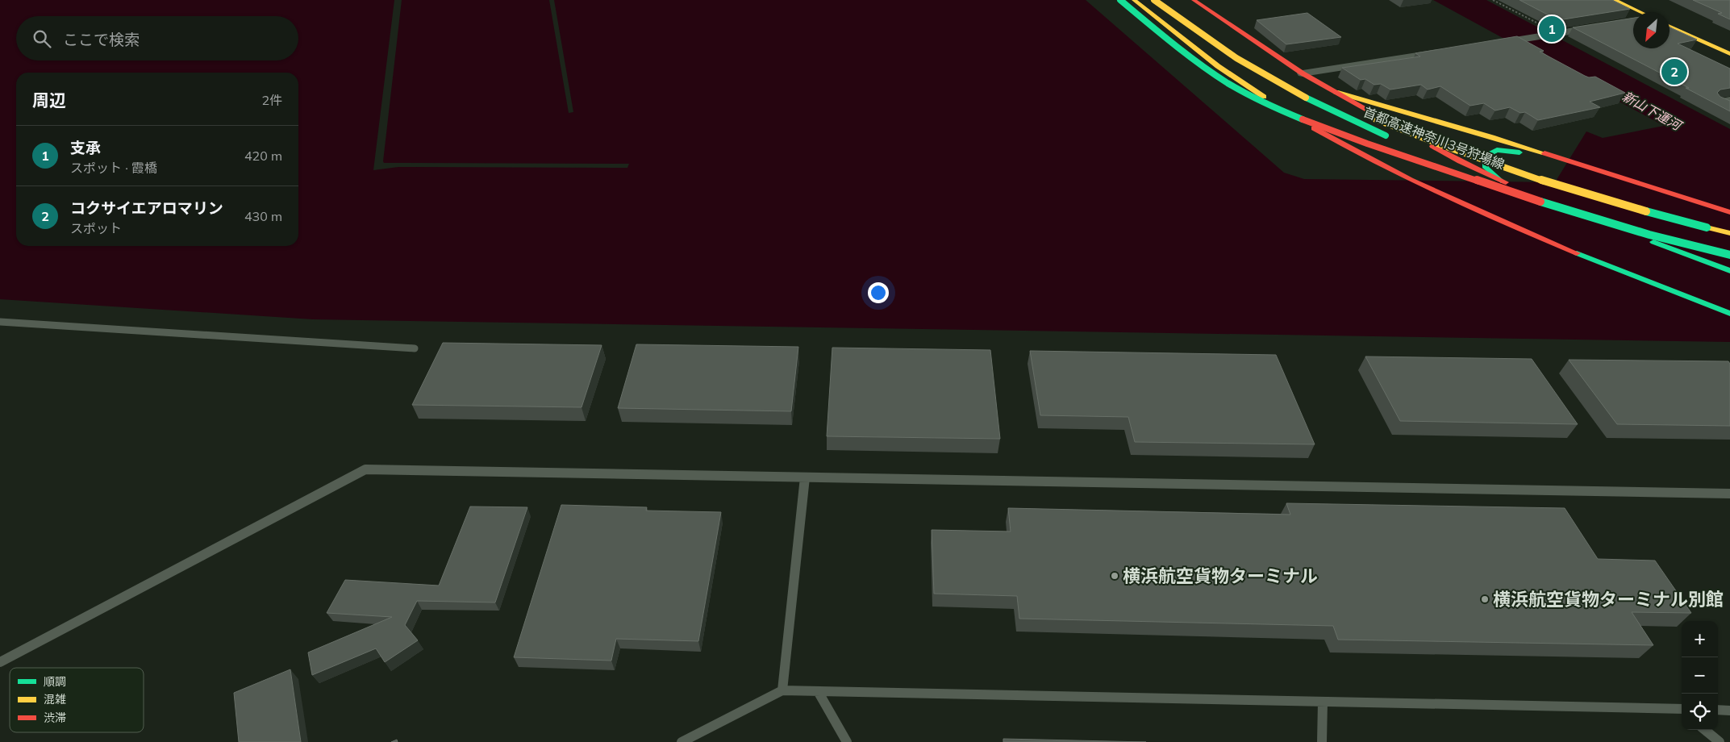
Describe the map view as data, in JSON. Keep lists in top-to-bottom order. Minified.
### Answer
{"streets":{"main road":["首都高速神奈川3号狩場線"]},"water":["新山下運河"],"places":["横浜航空貨物ターミナル","横浜航空貨物ターミナル別館"],"legend":["順調","混雑","渋滞"],"north":"bottom left","page":{"pins":["1","2"],"search":"ここで検索","heading":["周辺","2件"],"list":[{"mark":"1","name":"支承","note":"スポット · 霞橋","value":"420 m"},{"mark":"2","name":"コクサイエアロマリン","note":"スポット","value":"430 m"}],"map_buttons":["+","−"]}}
